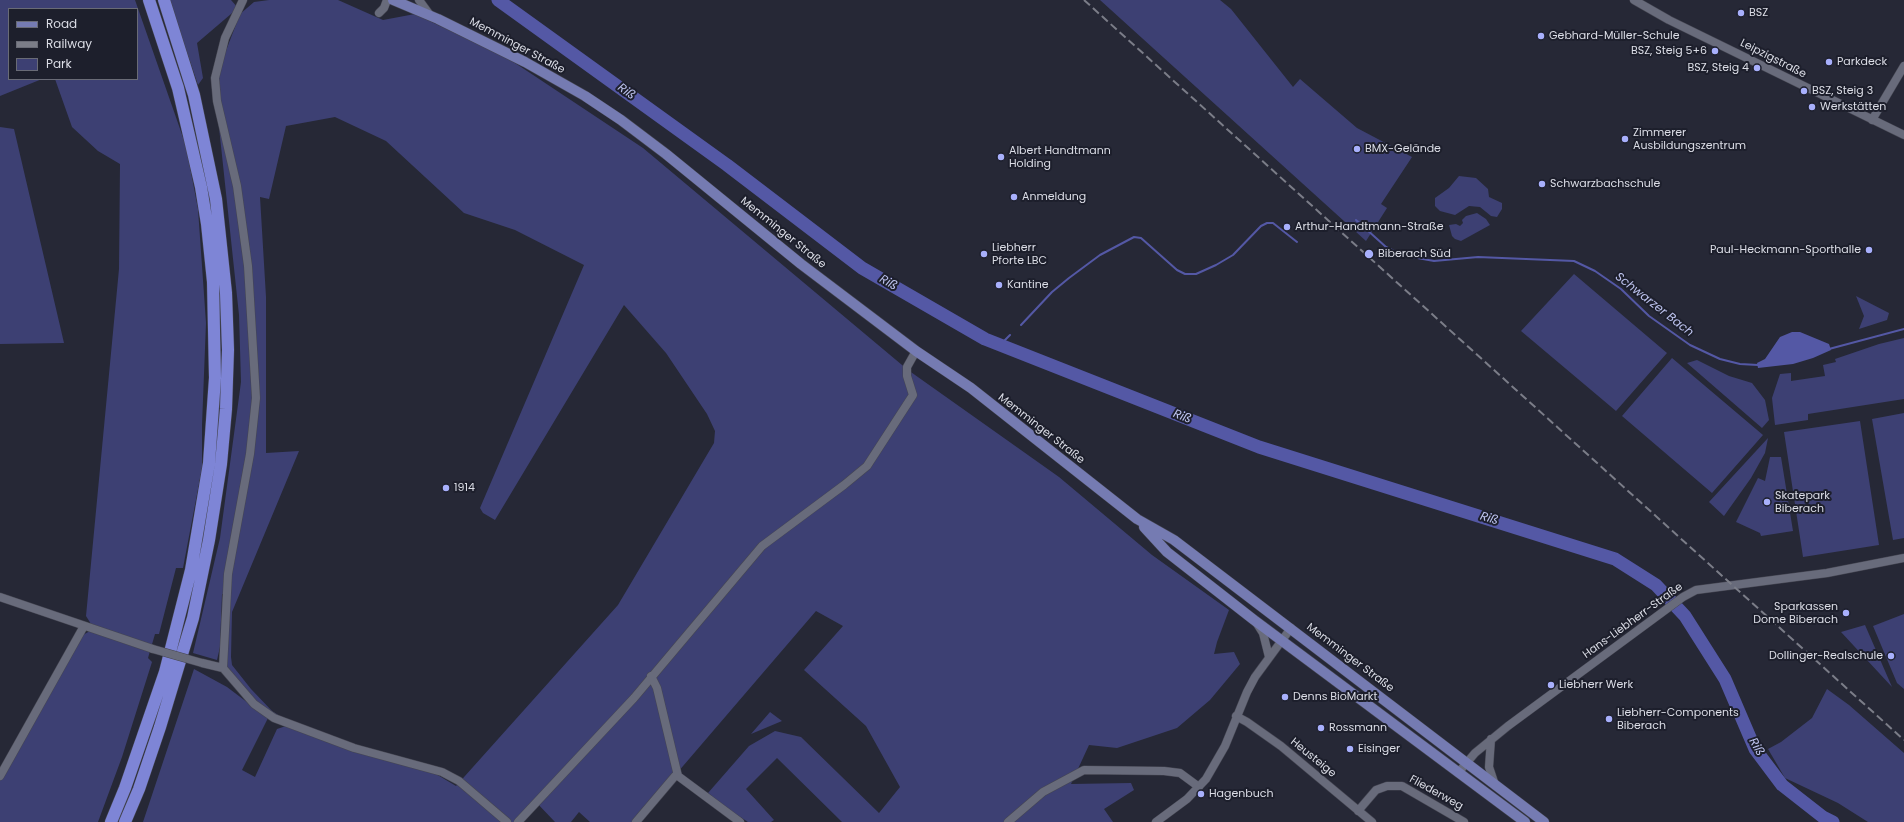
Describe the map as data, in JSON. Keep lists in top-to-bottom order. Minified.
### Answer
{"streets":{"main road":["Memminger Straße"],"street":["Leipzigstraße","Hans-Liebherr-Straße","Heusteige","Fliederweg"]},"crossings":[["Memminger Straße","Hans-Liebherr-Straße"],["Heusteige","Fliederweg"]],"water":["Riß","Schwarzer Bach"],"places":["BSZ","Gebhard-Müller-Schule","BSZ, Steig 5+6","Parkdeck","BSZ, Steig 4","BSZ, Steig 3","Werkstätten","Zimmerer Ausbildungszentrum","BMX-Gelände","Albert Handtmann Holding","Schwarzbachschule","Anmeldung","Arthur-Handtmann-Straße","Paul-Heckmann-Sporthalle","Liebherr Pforte LBC","Biberach Süd","Kantine","1914","Skatepark Biberach","Sparkassen Dome Biberach","Dollinger-Realschule","Liebherr Werk","Denns BioMarkt","Liebherr-Components Biberach","Rossmann","Eisinger","Hagenbuch"],"legend":["Road","Railway","Park"]}
